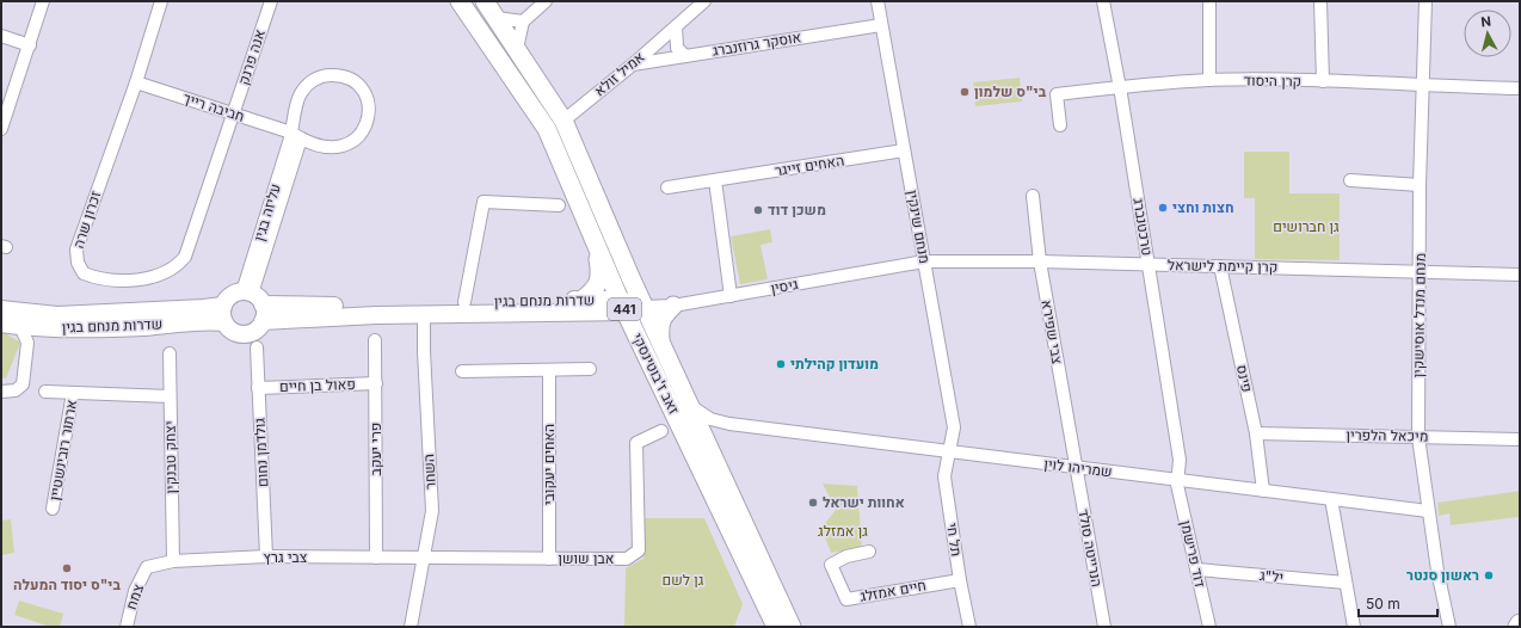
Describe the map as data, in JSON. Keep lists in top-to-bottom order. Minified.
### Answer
{"streets":{"main road":["441","זאב ז'בוטינסקי"],"street":["אוסקר גרוזנברג","אנה פרנק","אמיל זולא","קרן היסוד","חביבה רייך","האחים זייגר","עליזה בגין","זכרון שרה","מנחם שינקין","טרכטנברג","קרן קיימת לישראל","גיסין","שדרות מנחם בגין","מנחם מנדל אוסישקין","צבי שפירא","פינס","פאול בן חיים","מיכאל הלפרין","פרי יעקב","ארתור רובינשטיין","גולדמן נחום","יצחק טבנקין","האחים יעקובי","שמריהו לוין","השחר","תל חי","הנרייטה סולד","דוד פרישמן","צבי גרץ","אבן שושן","יל\"ג","חיים אמזלג","צמח"]},"crossings":[["אוסקר גרוזנברג","אמיל זולא"],["אוסקר גרוזנברג","מנחם שינקין"],["אנה פרנק","חביבה רייך"],["אנה פרנק","זכרון שרה"],["אמיל זולא","זאב ז'בוטינסקי"],["קרן היסוד","טרכטנברג"],["קרן היסוד","מנחם מנדל אוסישקין"],["חביבה רייך","עליזה בגין"],["חביבה רייך","זכרון שרה"],["האחים זייגר","מנחם שינקין"],["עליזה בגין","שדרות מנחם בגין"],["מנחם שינקין","קרן קיימת לישראל"],["מנחם שינקין","גיסין"],["מנחם שינקין","שמריהו לוין"],["מנחם שינקין","תל חי"],["טרכטנברג","קרן קיימת לישראל"],["טרכטנברג","שמריהו לוין"],["טרכטנברג","דוד פרישמן"],["קרן קיימת לישראל","גיסין"],["קרן קיימת לישראל","מנחם מנדל אוסישקין"],["קרן קיימת לישראל","צבי שפירא"],["קרן קיימת לישראל","פינס"],["גיסין","שדרות מנחם בגין"],["גיסין","זאב ז'בוטינסקי"],["שדרות מנחם בגין","זאב ז'בוטינסקי"],["שדרות מנחם בגין","השחר"],["מנחם מנדל אוסישקין","מיכאל הלפרין"],["מנחם מנדל אוסישקין","שמריהו לוין"],["צבי שפירא","שמריהו לוין"],["צבי שפירא","הנרייטה סולד"],["זאב ז'בוטינסקי","שמריהו לוין"],["פינס","מיכאל הלפרין"],["פינס","שמריהו לוין"],["פאול בן חיים","פרי יעקב"],["פאול בן חיים","גולדמן נחום"],["פרי יעקב","צבי גרץ"],["גולדמן נחום","צבי גרץ"],["יצחק טבנקין","צבי גרץ"],["האחים יעקובי","אבן שושן"],["שמריהו לוין","תל חי"],["שמריהו לוין","הנרייטה סולד"],["שמריהו לוין","דוד פרישמן"],["השחר","צבי גרץ"],["השחר","אבן שושן"],["תל חי","חיים אמזלג"],["דוד פרישמן","יל\"ג"],["צבי גרץ","אבן שושן"],["צבי גרץ","צמח"]],"parks":["גן חברושים","גן אמזלג","גן לשם"],"places":["בי\"ס שלמון","חצות וחצי","משכן דוד","מועדון קהילתי","אחוות ישראל","בי\"ס יסוד המעלה","ראשון סנטר"],"scale_bar":"50 m","north":"top"}
